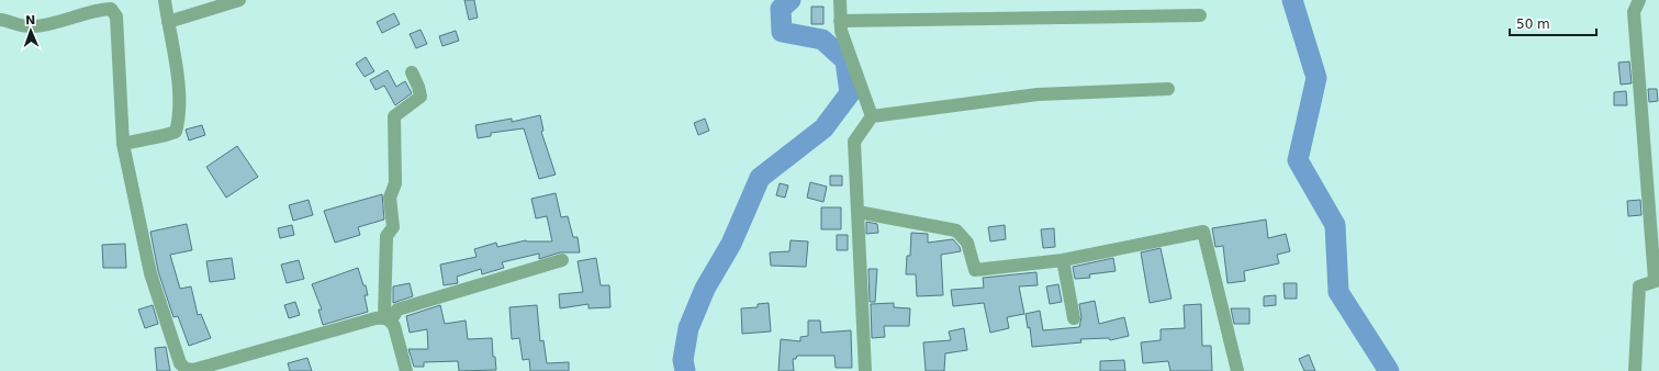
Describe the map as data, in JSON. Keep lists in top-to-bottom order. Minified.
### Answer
{"scale_bar":"50 m","north":"top"}
